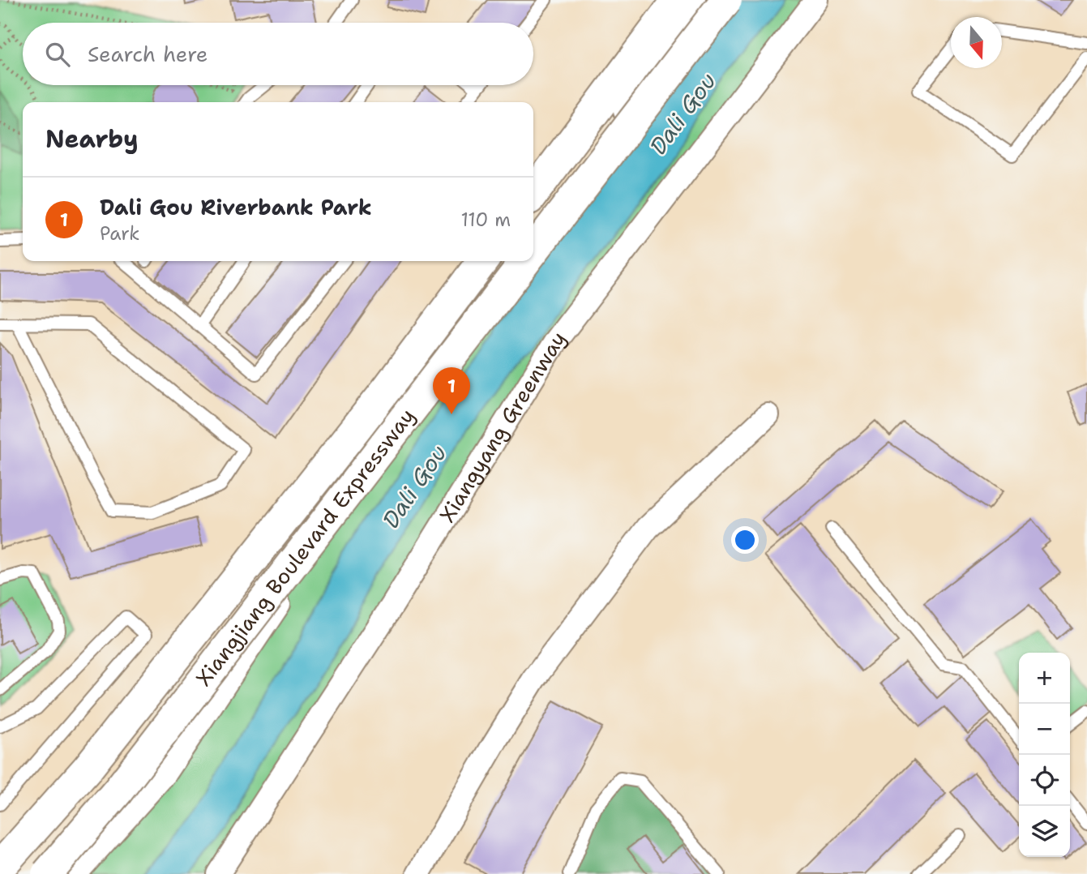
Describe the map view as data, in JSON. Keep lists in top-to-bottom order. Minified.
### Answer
{"streets":{"highway":["Xiangjiang Boulevard Expressway"],"street":["Xiangyang Greenway"]},"water":["Dali Gou"],"north":"bottom","page":{"search":"Search here","heading":"Nearby","list":[{"mark":"1","name":"Dali Gou Riverbank Park","note":"Park","value":"110 m"}],"pins":"1","map_buttons":["+","−"]}}
